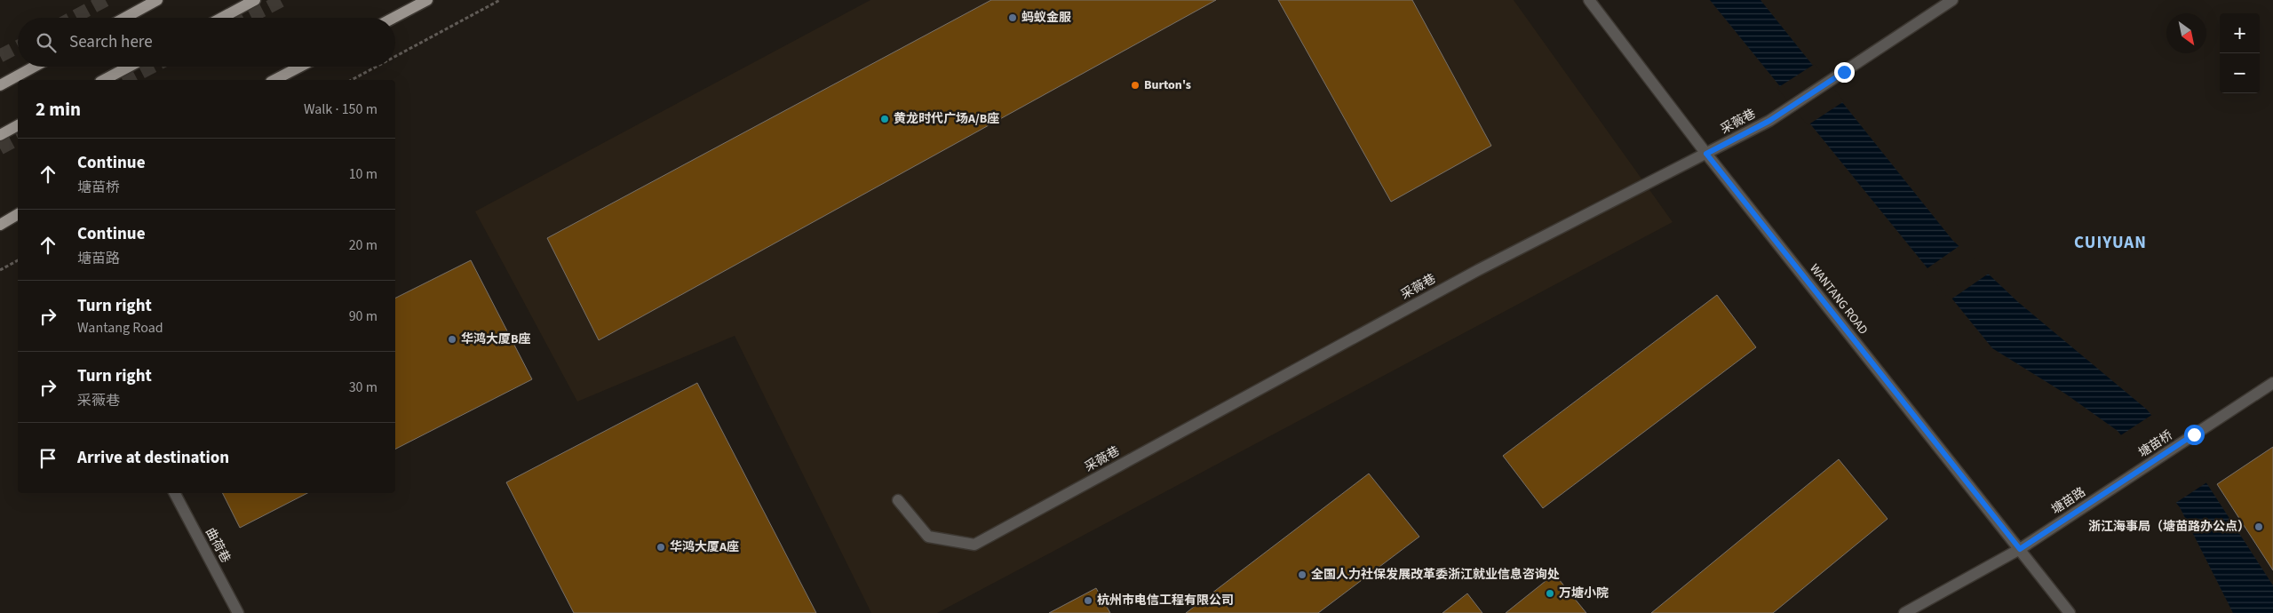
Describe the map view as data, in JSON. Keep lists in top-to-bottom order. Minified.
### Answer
{"streets":{"street":["采薇巷","WANTANG ROAD","塘苗桥","塘苗路","曲荷巷"]},"crossings":[["采薇巷","WANTANG ROAD"],["WANTANG ROAD","塘苗路"],["塘苗桥","塘苗路"]],"districts":["CUIYUAN"],"places":["蚂蚁金服","Burton's","黄龙时代广场A/B座","华鸿大厦B座","浙江海事局（塘苗路办公点）","华鸿大厦A座","全国人力社保发展改革委浙江就业信息咨询处","万塘小院","杭州市电信工程有限公司"],"north":"bottom right","page":{"map_buttons":["+","−"],"search":"Search here","heading":["2 min","Walk · 150 m"],"list":[["Continue","塘苗桥","10 m"],["Continue","塘苗路","20 m"],["Turn right","Wantang Road","90 m"],["Turn right","采薇巷","30 m"],"Arrive at destination"]}}
